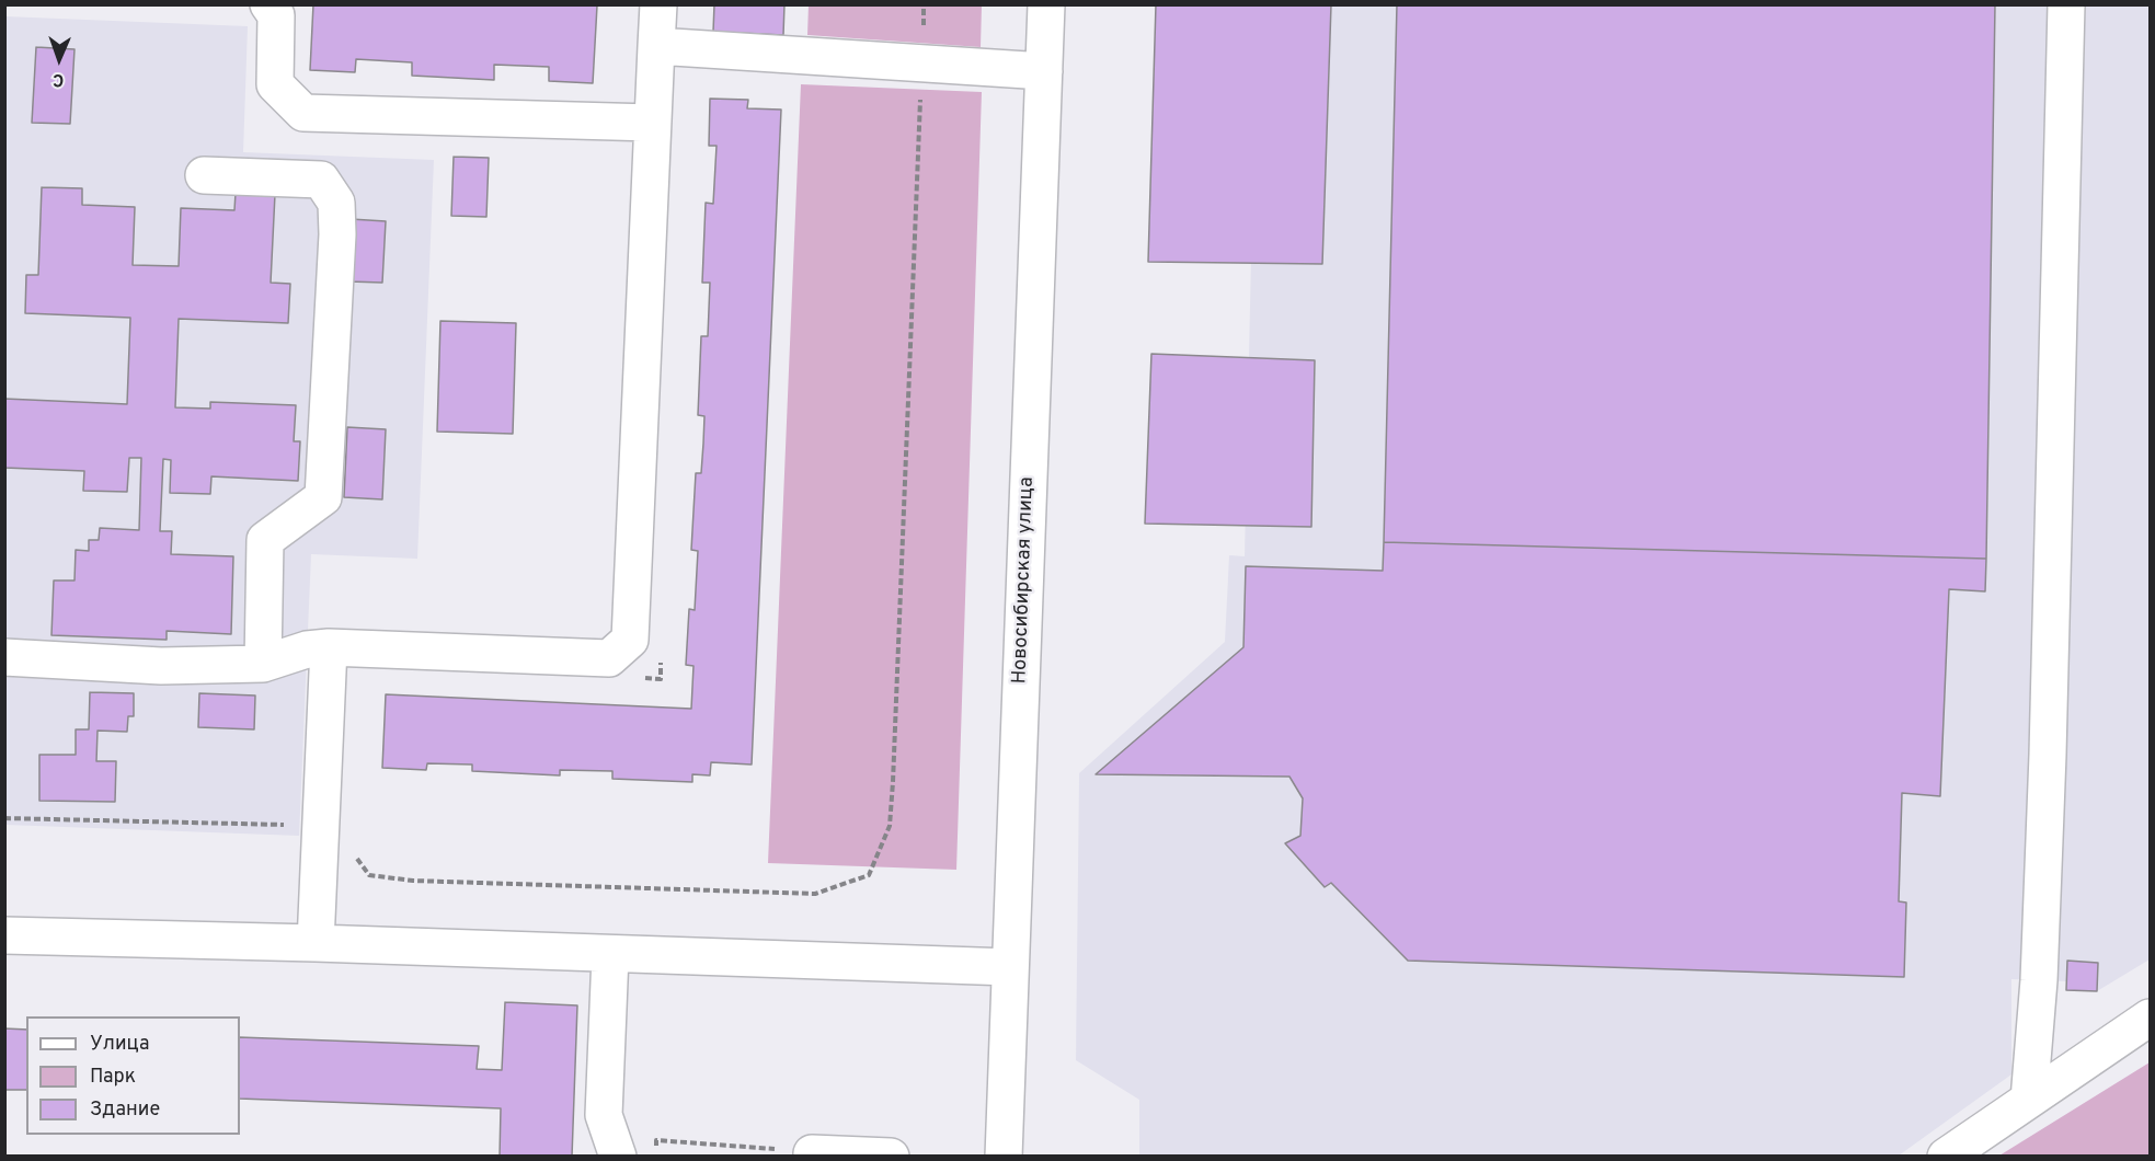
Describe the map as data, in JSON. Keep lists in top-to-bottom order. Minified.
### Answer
{"streets":{"street":["Новосибирская улица"]},"legend":["Улица","Парк","Здание"],"north":"bottom"}
